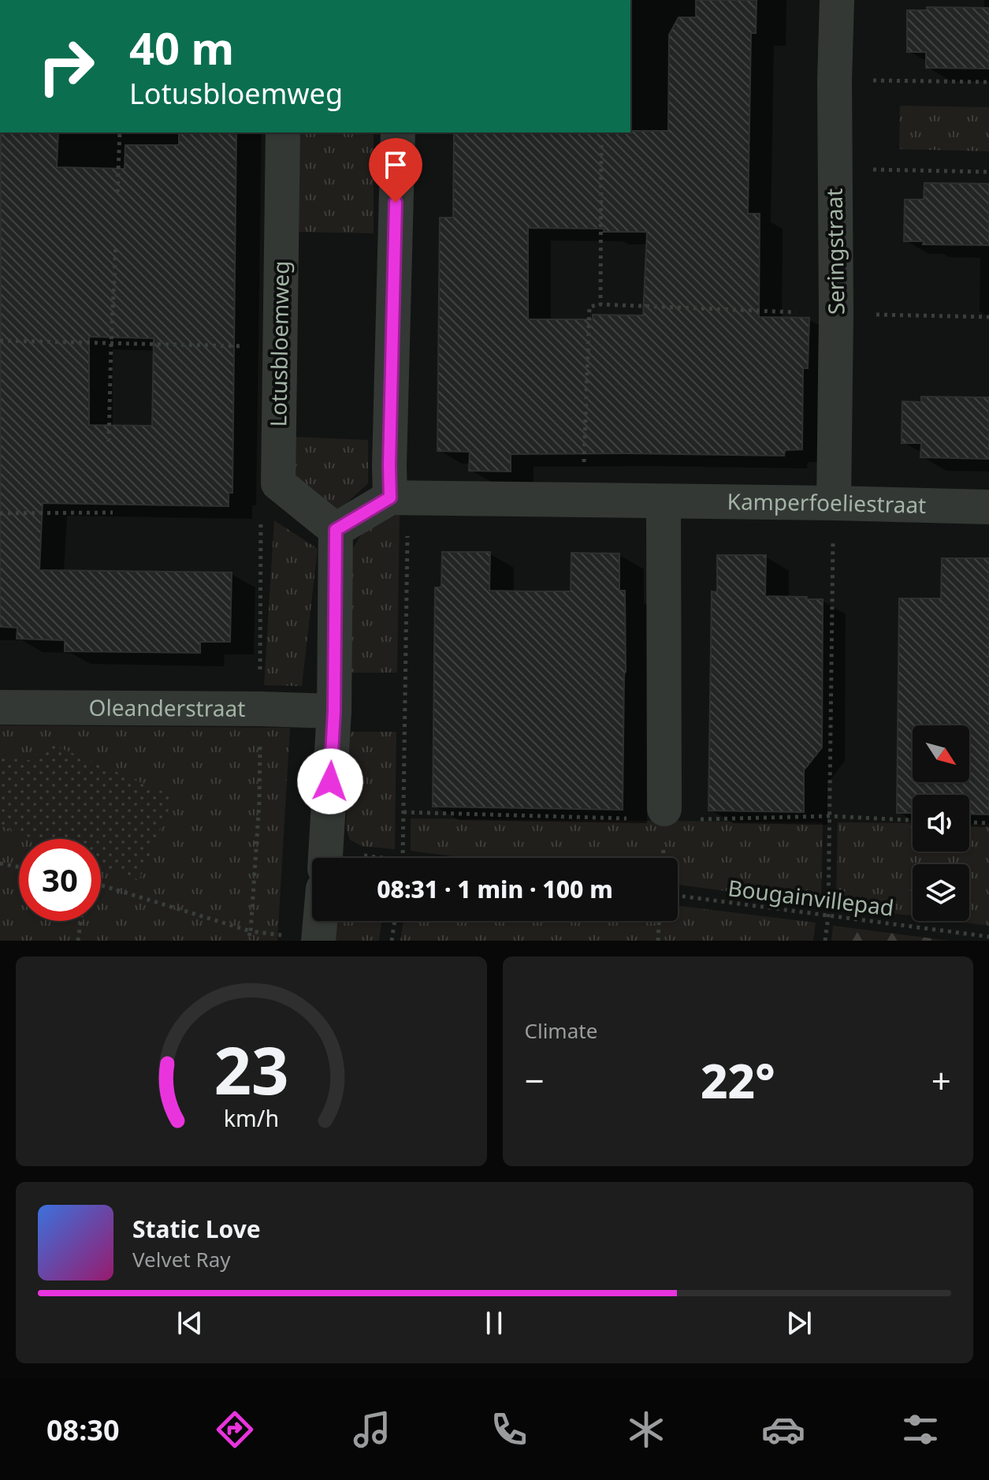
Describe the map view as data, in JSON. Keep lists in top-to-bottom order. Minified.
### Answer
{"streets":{"street":["Seringstraat","Lotusbloemweg","Kamperfoeliestraat","Oleanderstraat"],"path":["Bougainvillepad"]},"crossings":[["Seringstraat","Kamperfoeliestraat"]],"north":"bottom right","page":{"turn":["40 m","Lotusbloemweg"],"limit":"30","trip":"08:31 · 1 min · 100 m","tile":"Climate","heat":["−","22°","+"],"song":["Static Love","Velvet Ray"],"tabs":"08:30","gauge":["23","km/h"]}}
